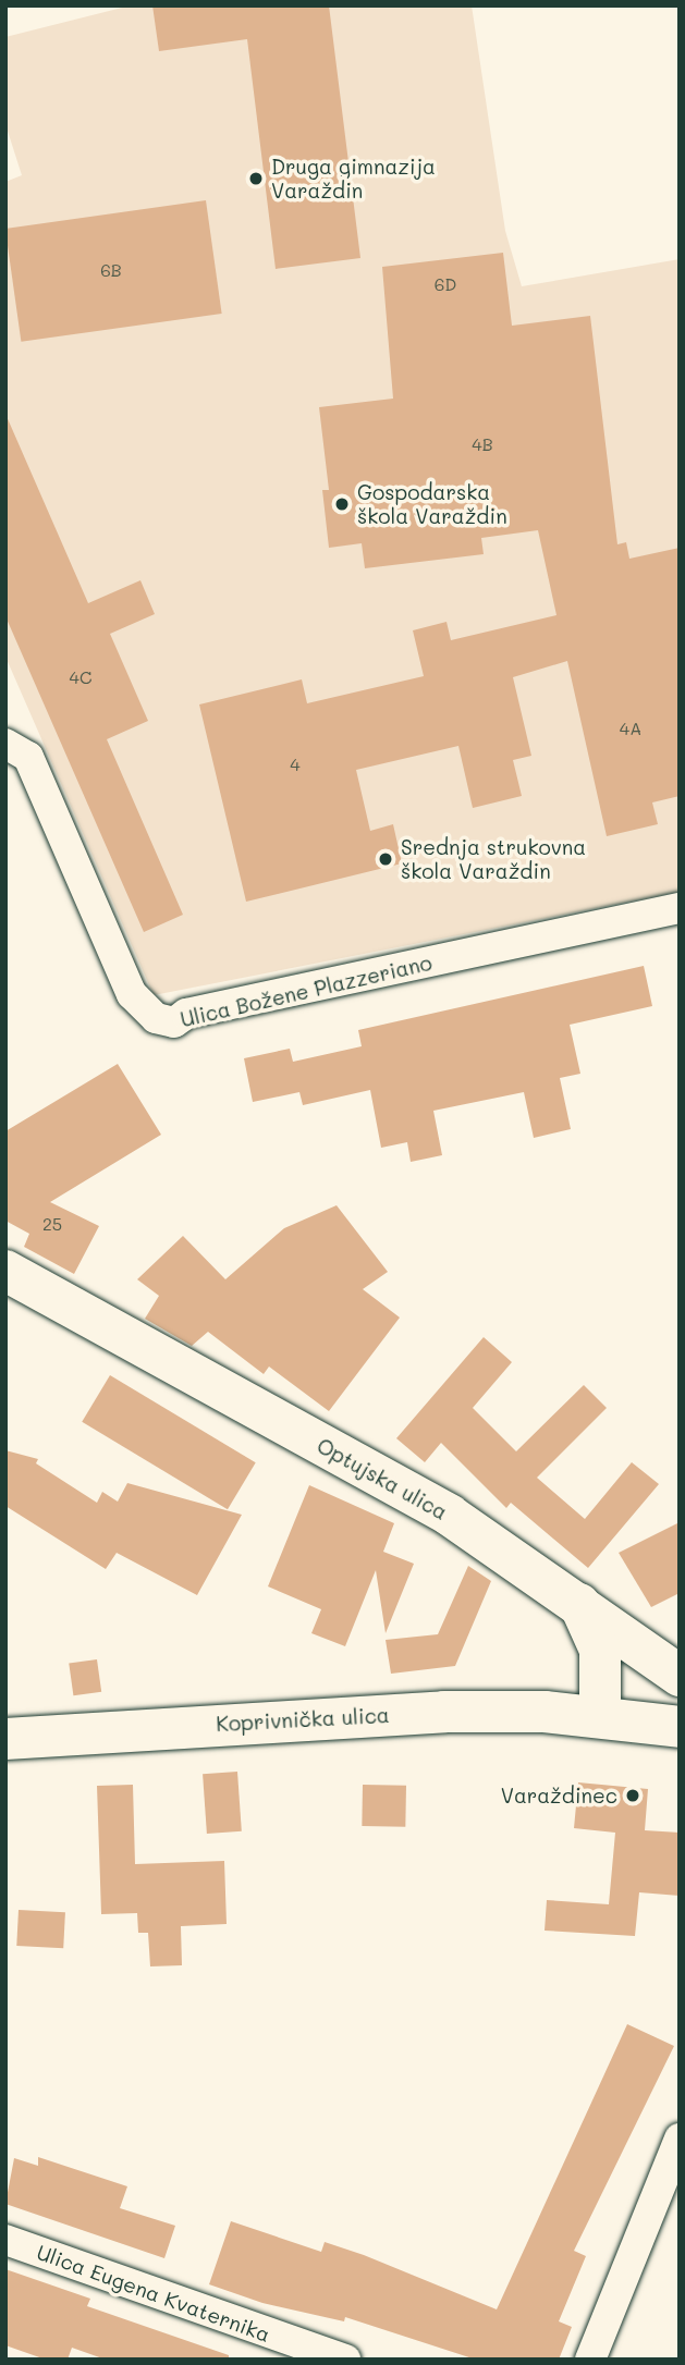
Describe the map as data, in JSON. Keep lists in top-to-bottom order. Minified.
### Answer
{"streets":{"main road":["Optujska ulica","Koprivnička ulica"],"street":["Ulica Božene Plazzeriano","Ulica Eugena Kvaternika"]},"places":["Druga gimnazija Varaždin","Gospodarska škola Varaždin","Srednja strukovna škola Varaždin","Varaždinec"],"house_numbers":["6B","6D","4B","4C","4A","4","25"]}
